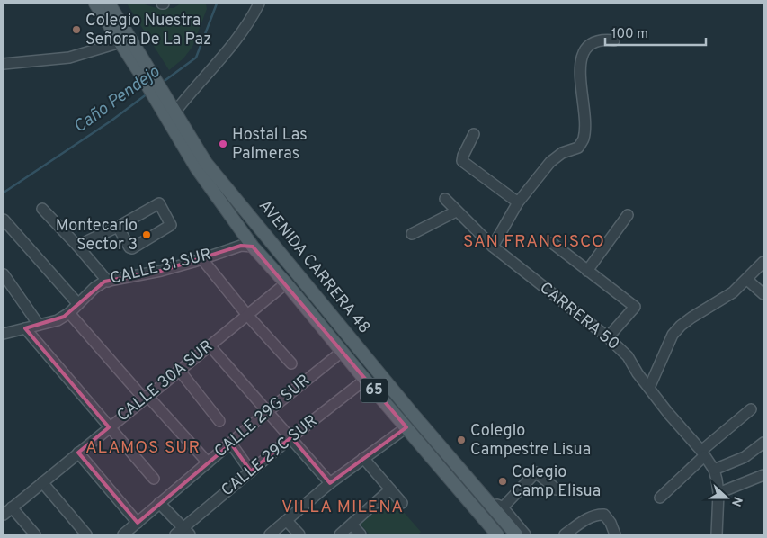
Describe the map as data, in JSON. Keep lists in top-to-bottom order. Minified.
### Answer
{"streets":{"main road":["AVENIDA CARRERA 48","65"],"street":["CALLE 31 SUR","CARRERA 50","CALLE 30A SUR","CALLE 29G SUR","CALLE 29C SUR"]},"crossings":[["CALLE 31 SUR","AVENIDA CARRERA 48"],["AVENIDA CARRERA 48","CALLE 30A SUR"],["AVENIDA CARRERA 48","CALLE 29G SUR"],["AVENIDA CARRERA 48","CALLE 29C SUR"]],"districts":["SAN FRANCISCO","ALAMOS SUR","VILLA MILENA"],"water":["Caño Pendejo"],"places":["Colegio Nuestra Señora De La Paz","Hostal Las Palmeras","Montecarlo Sector 3","Colegio Campestre Lisua","Colegio Camp Elisua"],"scale_bar":"100 m","north":"right"}
